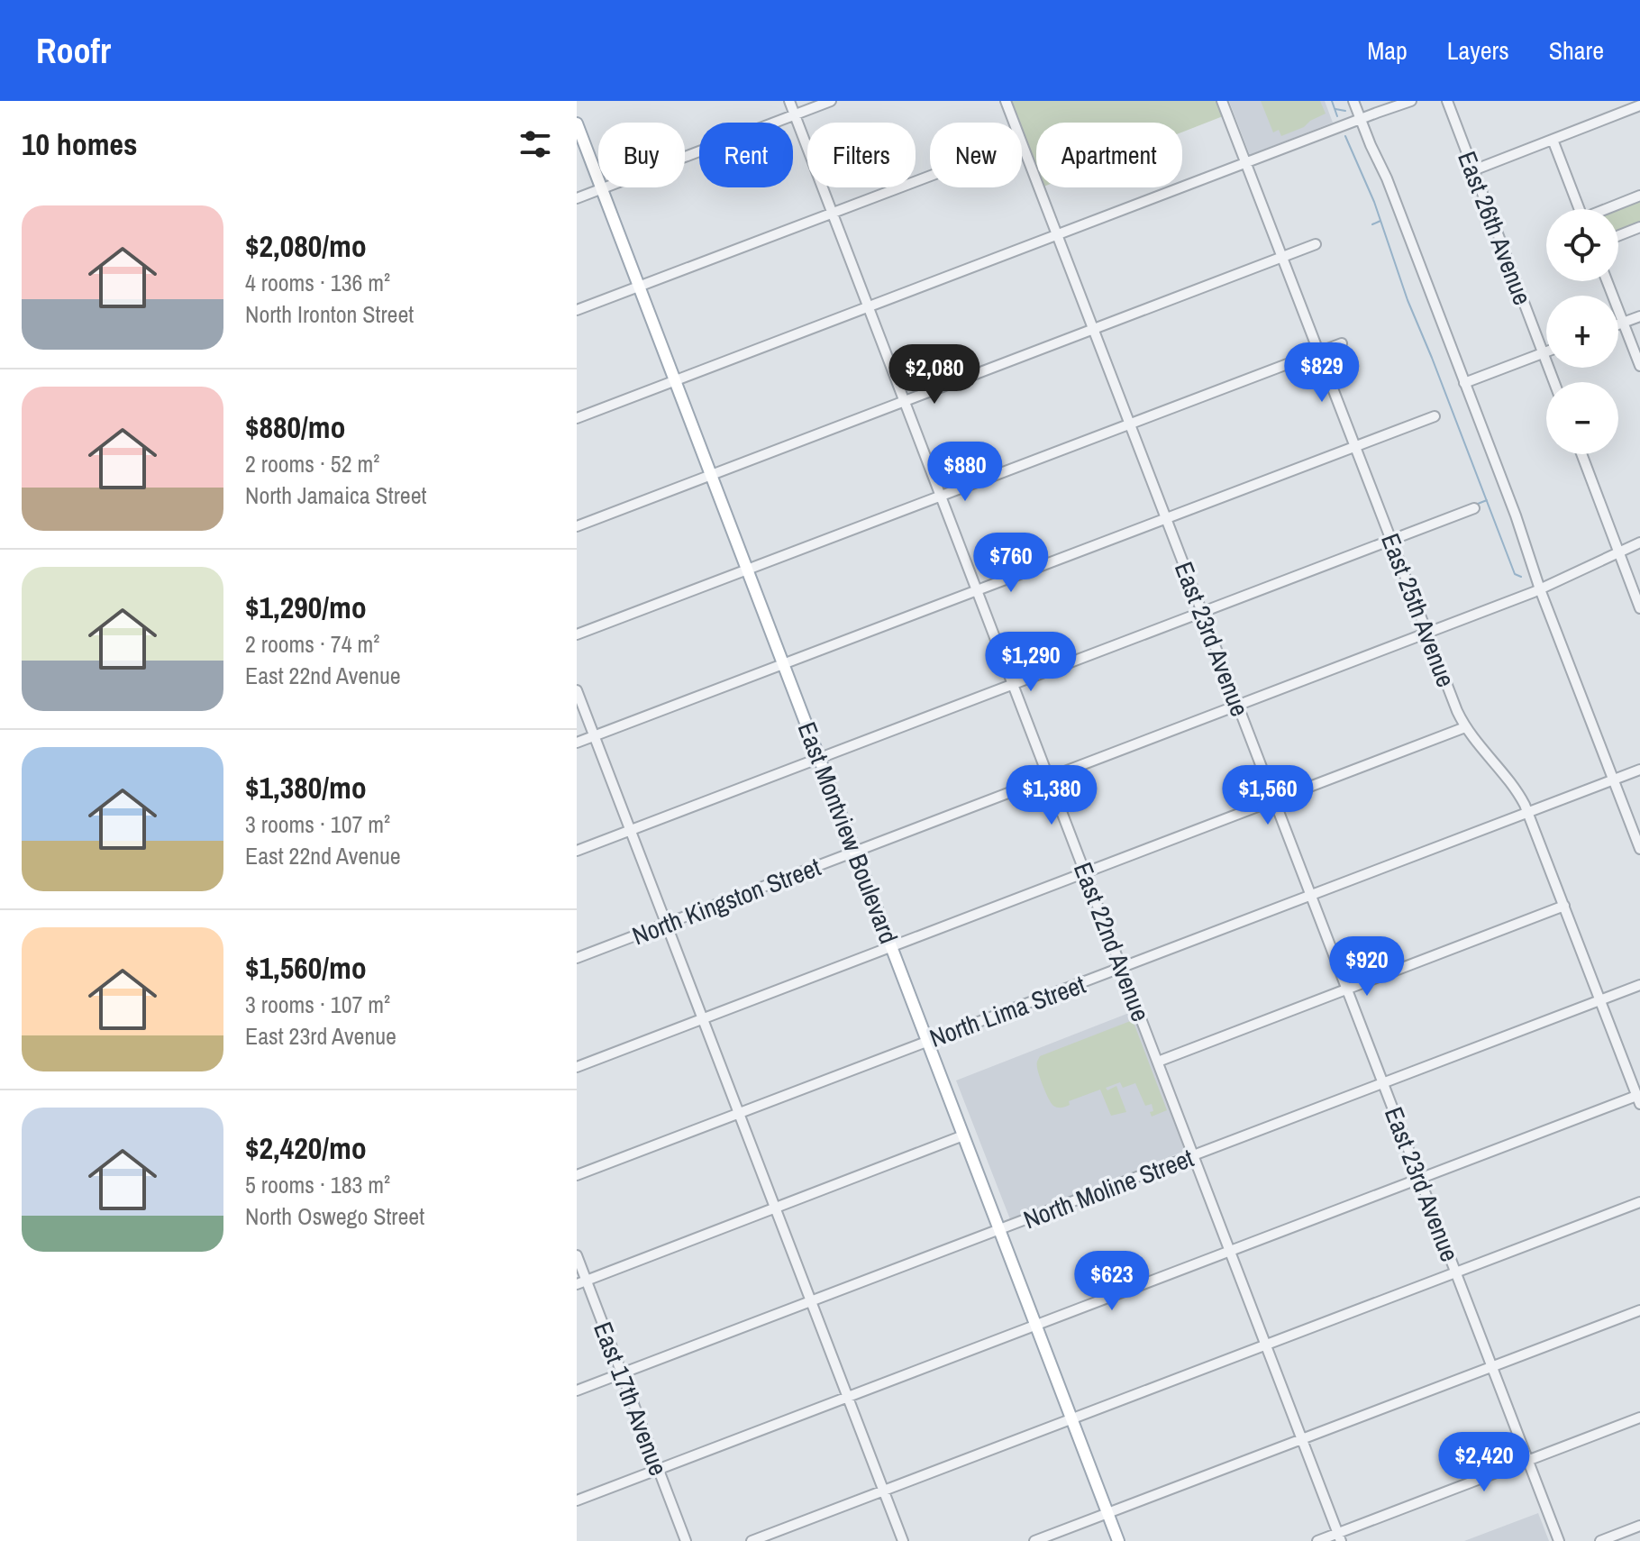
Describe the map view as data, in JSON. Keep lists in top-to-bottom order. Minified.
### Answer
{"streets":{"main road":["East Montview Boulevard"],"street":["East 26th Avenue","East 25th Avenue","East 23rd Avenue","North Kingston Street","East 22nd Avenue","North Lima Street","North Moline Street","East 17th Avenue"]},"crossings":[["East 25th Avenue","North Kingston Street"],["East 25th Avenue","North Lima Street"],["East 25th Avenue","North Moline Street"],["East 23rd Avenue","North Kingston Street"],["East 23rd Avenue","North Lima Street"],["East 23rd Avenue","North Moline Street"],["East Montview Boulevard","North Kingston Street"],["East Montview Boulevard","North Lima Street"],["East Montview Boulevard","North Moline Street"],["North Kingston Street","East 22nd Avenue"],["East 22nd Avenue","North Lima Street"],["East 22nd Avenue","North Moline Street"],["North Moline Street","East 17th Avenue"]],"page":{"header":"Roofr","nav":["Map","Layers","Share"],"heading":"10 homes","chip":["Buy","Rent","Filters","New","Apartment"],"list":[{"name":"$2,080/mo","note":"4 rooms · 136 m² · North Ironton Street"},{"name":"$880/mo","note":"2 rooms · 52 m² · North Jamaica Street"},{"name":"$1,290/mo","note":"2 rooms · 74 m² · East 22nd Avenue"},{"name":"$1,380/mo","note":"3 rooms · 107 m² · East 22nd Avenue"},{"name":"$1,560/mo","note":"3 rooms · 107 m² · East 23rd Avenue"},{"name":"$2,420/mo","note":"5 rooms · 183 m² · North Oswego Street"}],"map_buttons":["+","−"],"price":["$829","$2,080","$880","$760","$1,290","$1,380","$1,560","$920","$623","$2,420"]}}
